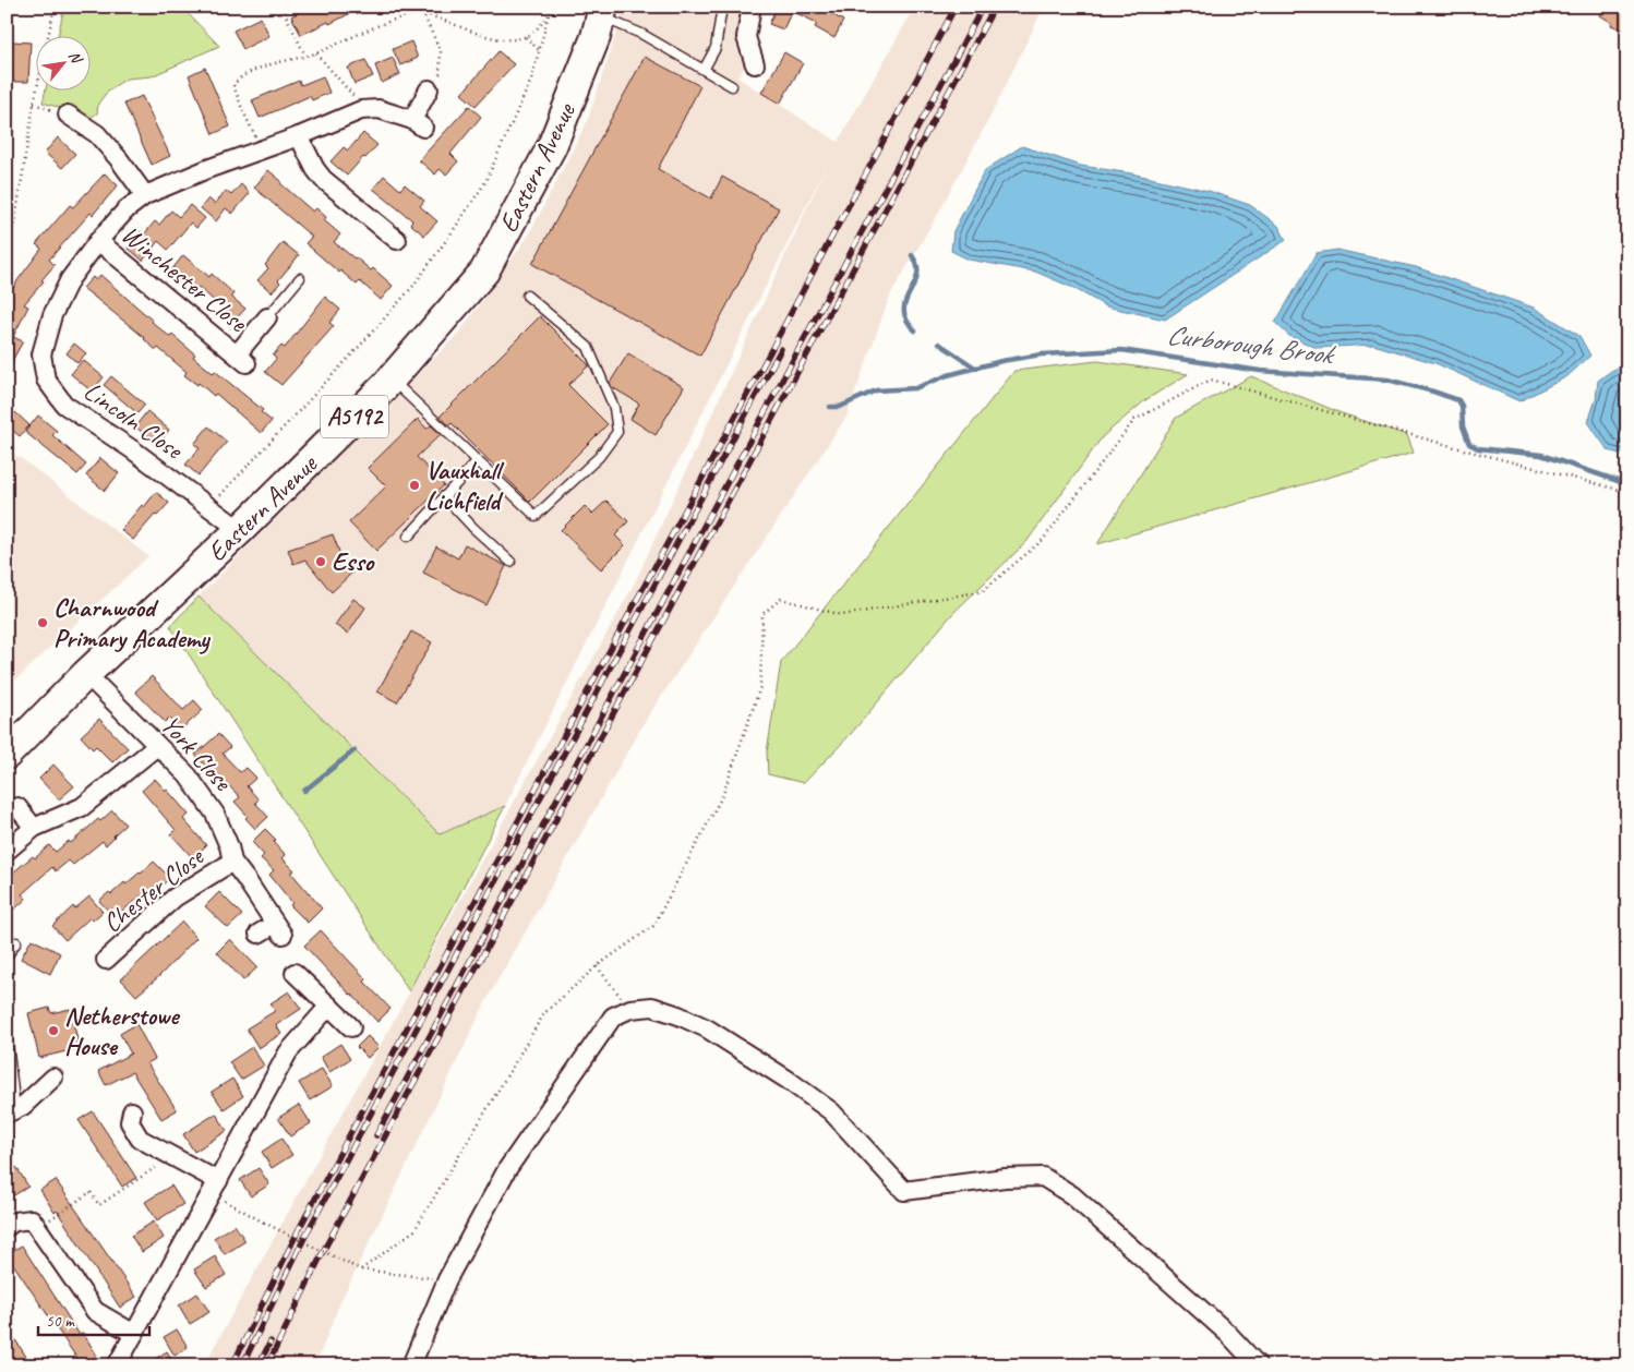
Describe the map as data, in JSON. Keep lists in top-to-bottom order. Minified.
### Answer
{"streets":{"highway":["Eastern Avenue","A5192"],"street":["Winchester Close","Lincoln Close","York Close","Chester Close"]},"crossings":[["Eastern Avenue","Lincoln Close"],["Eastern Avenue","York Close"],["Winchester Close","Lincoln Close"],["York Close","Chester Close"]],"water":["Curborough Brook"],"places":["Vauxhall Lichfield","Esso","Charnwood Primary Academy","Netherstowe House"],"scale_bar":"50 m","north":"top right"}
